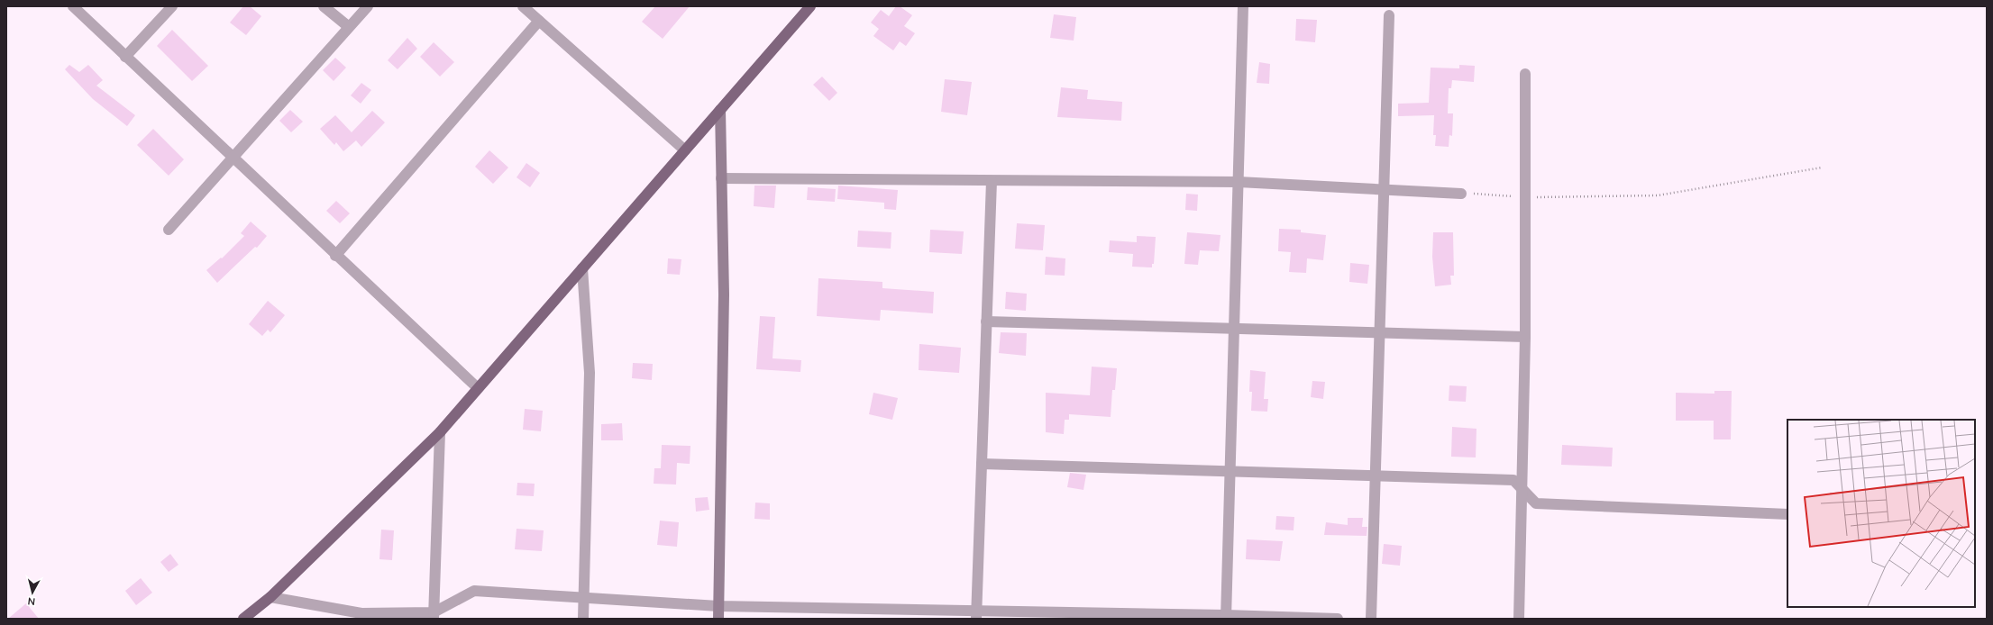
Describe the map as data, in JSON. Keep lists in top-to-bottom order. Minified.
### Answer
{"north":"bottom"}
